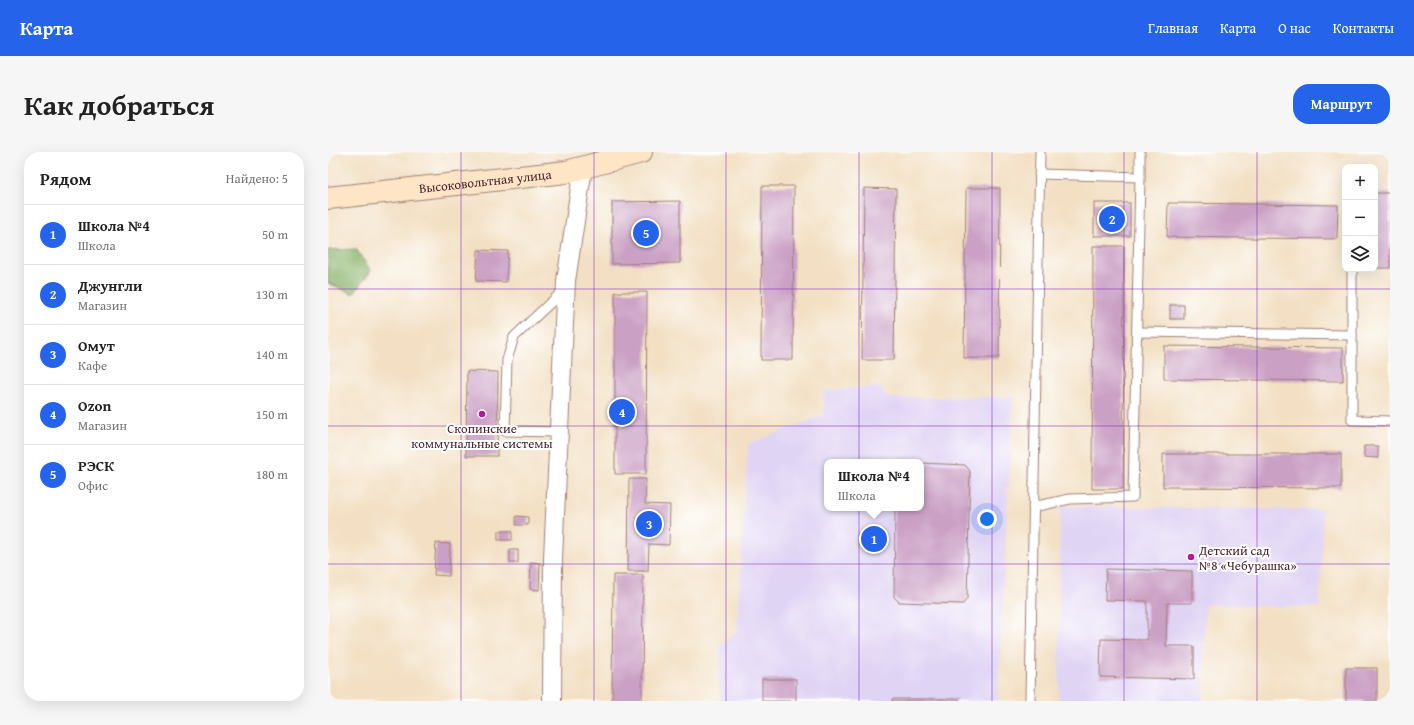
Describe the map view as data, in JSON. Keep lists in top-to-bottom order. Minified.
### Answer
{"streets":{"main road":["Высоковольтная улица"]},"places":["Скопинские коммунальные системы","Детский сад №8 «Чебурашка»"],"page":{"header":"Карта","nav":["Главная","Карта","О нас","Контакты"],"title":"Как добраться","buttons":"Маршрут","heading":["Рядом","Найдено: 5"],"map_buttons":["+","−"],"list":[{"mark":"1","name":"Школа №4","note":"Школа","value":"50 m"},{"mark":"2","name":"Джунгли","note":"Магазин","value":"130 m"},{"mark":"3","name":"Омут","note":"Кафе","value":"140 m"},{"mark":"4","name":"Ozon","note":"Магазин","value":"150 m"},{"mark":"5","name":"РЭСК","note":"Офис","value":"180 m"}],"pins":["2","5","4","3","1"],"popup":["Школа №4","Школа"]}}
